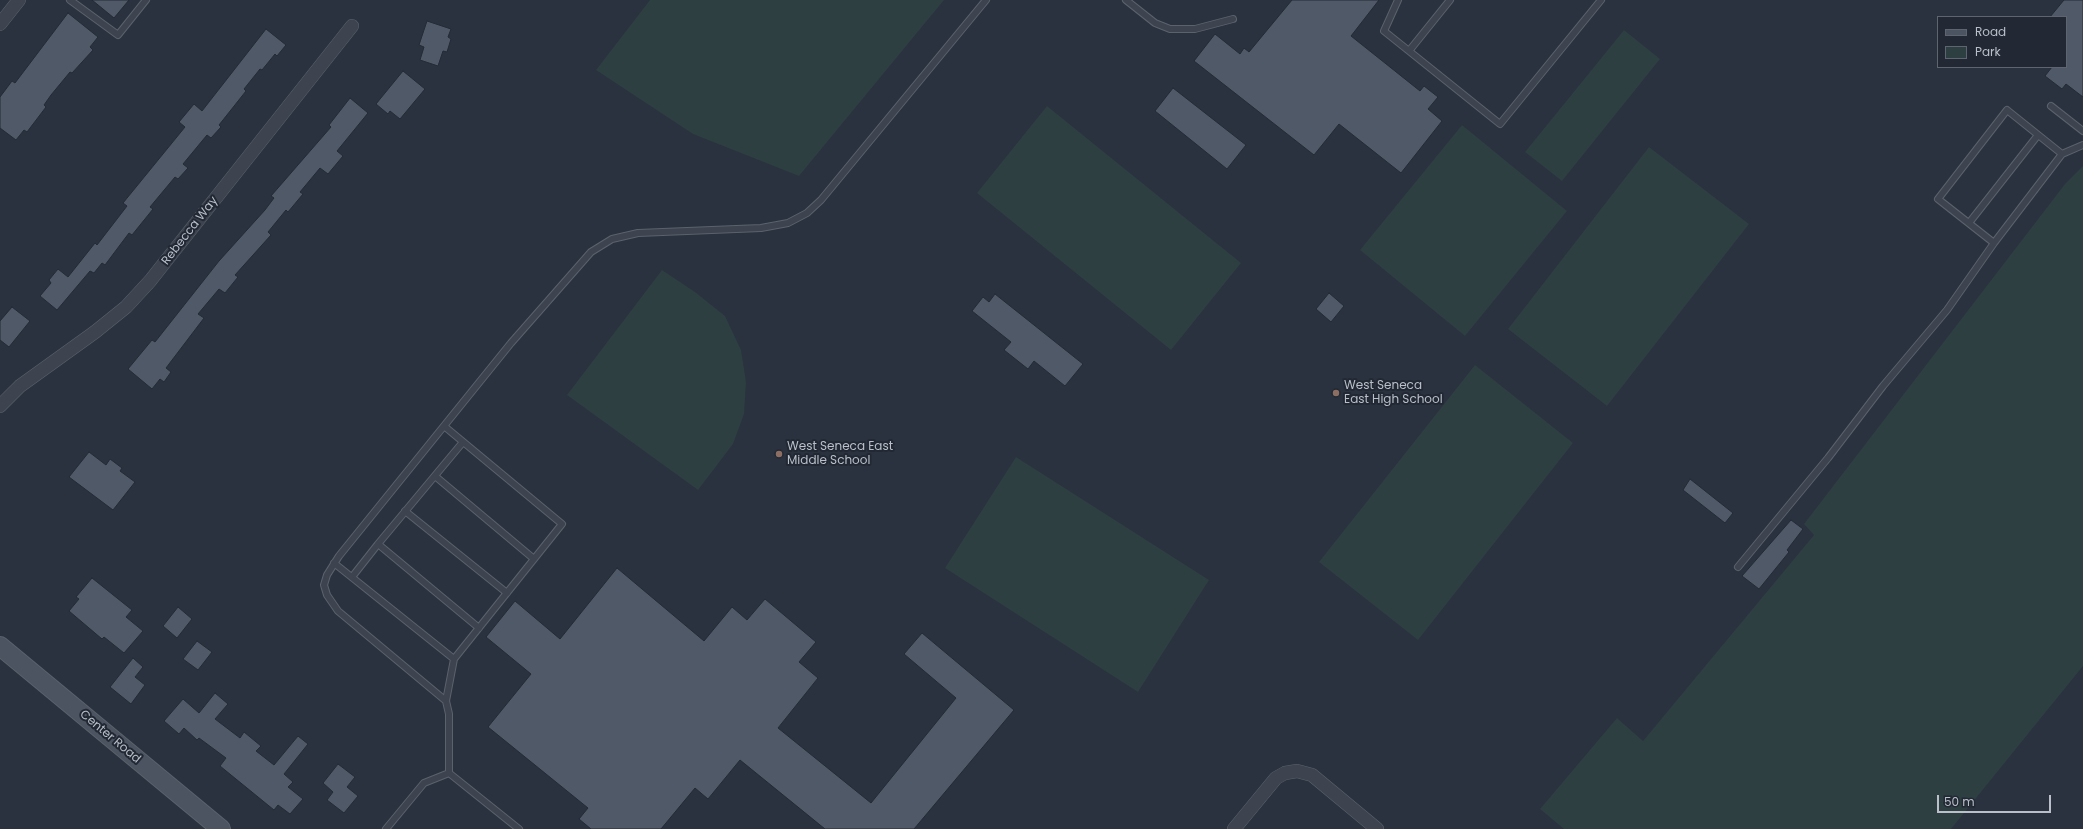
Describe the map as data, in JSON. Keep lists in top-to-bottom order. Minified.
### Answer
{"streets":{"main road":["Center Road"],"street":["Rebecca Way"]},"places":["West Seneca East High School","West Seneca East Middle School"],"legend":["Road","Park"],"scale_bar":"50 m"}
